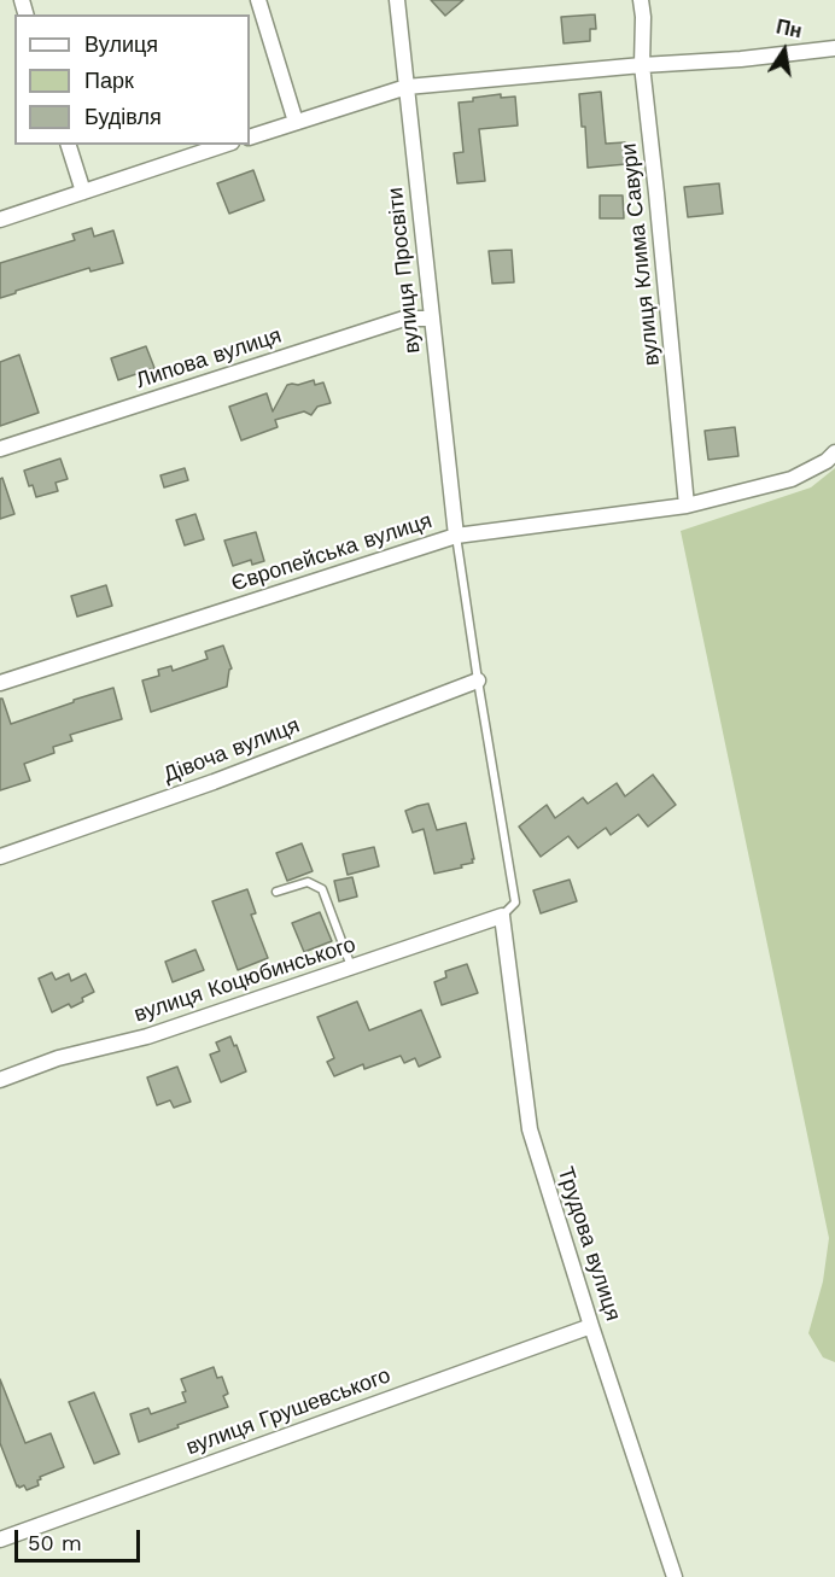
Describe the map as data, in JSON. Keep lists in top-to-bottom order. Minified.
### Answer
{"streets":{"street":["вулиця Клима Савури","вулиця Просвіти","Липова вулиця","Європейська вулиця","Дівоча вулиця","вулиця Коцюбинського","Трудова вулиця","вулиця Грушевського"]},"crossings":[["вулиця Клима Савури","Європейська вулиця"],["вулиця Просвіти","Липова вулиця"],["вулиця Просвіти","Європейська вулиця"],["вулиця Коцюбинського","Трудова вулиця"],["Трудова вулиця","вулиця Грушевського"]],"legend":["Вулиця","Парк","Будівля"],"scale_bar":"50 m","north":"top"}
